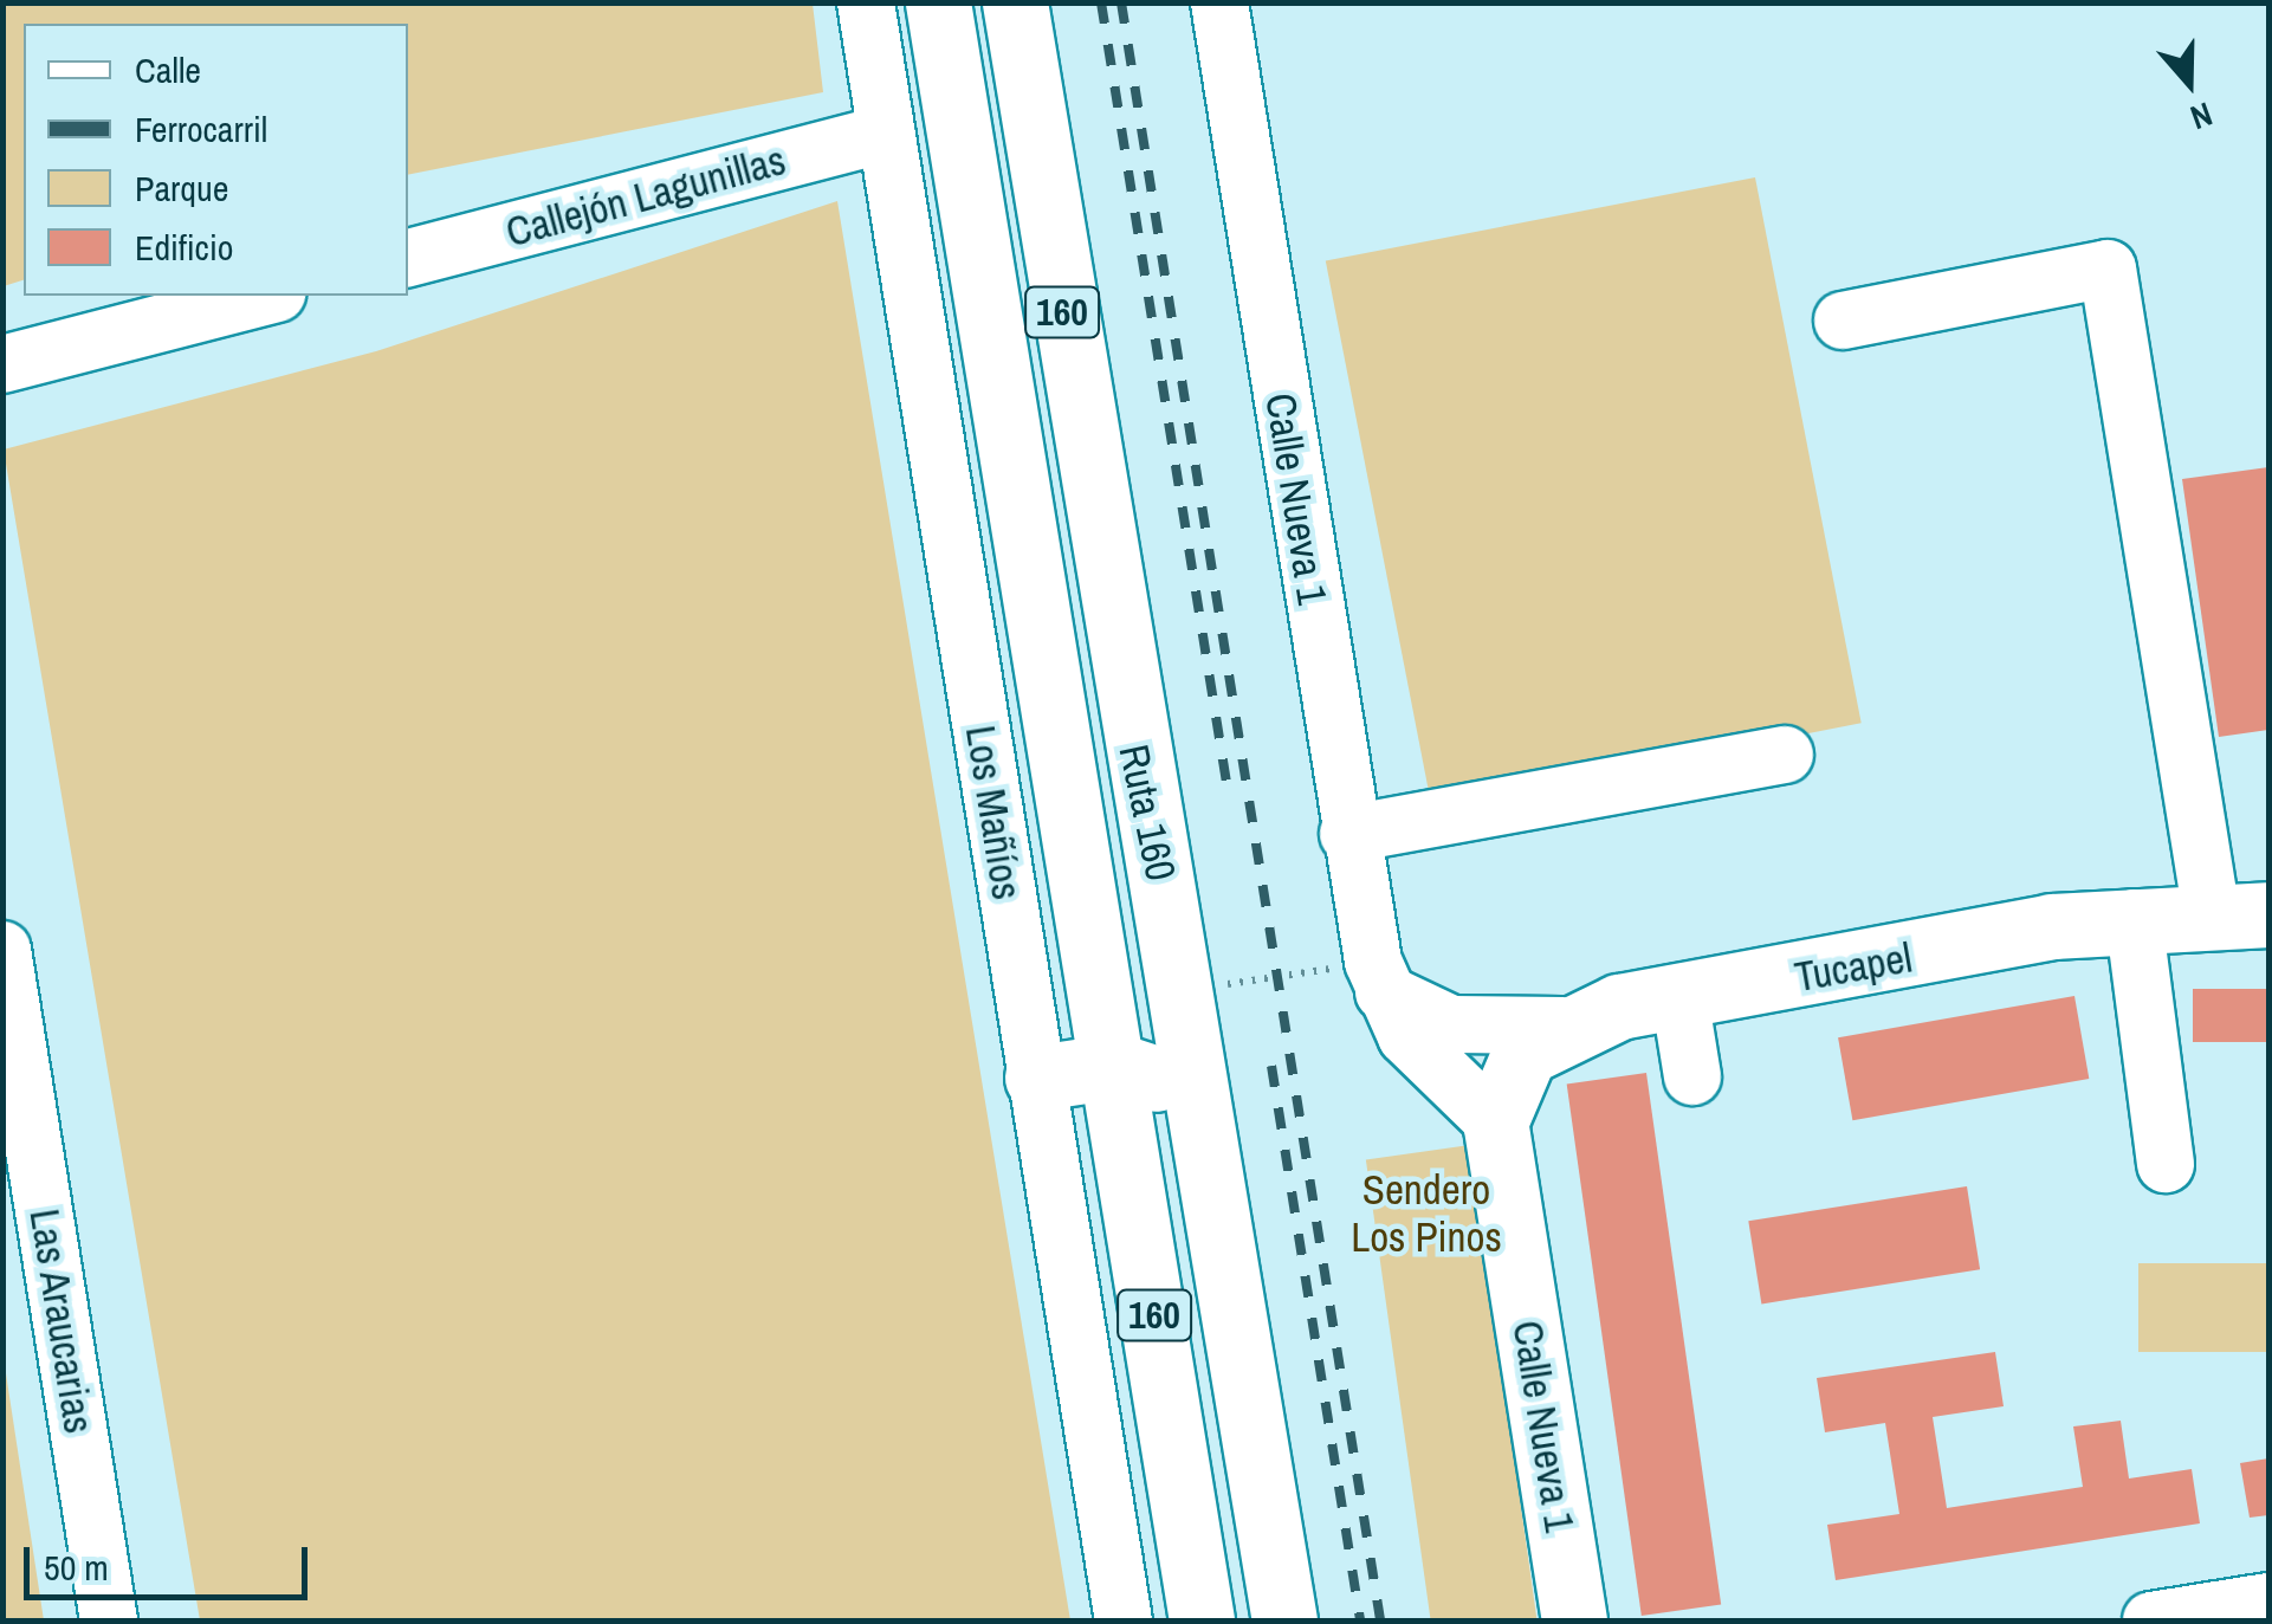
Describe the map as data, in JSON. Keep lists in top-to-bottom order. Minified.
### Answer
{"streets":{"main road":["160","Calle Nueva 1","Ruta 160","Tucapel"],"street":["Callejón Lagunillas","Los Mañíos","Las Araucarias"]},"crossings":[["Callejón Lagunillas","Los Mañíos"],["Calle Nueva 1","Tucapel"]],"parks":["Sendero Los Pinos"],"legend":["Calle","Ferrocarril","Parque","Edificio"],"scale_bar":"50 m","north":"bottom"}
